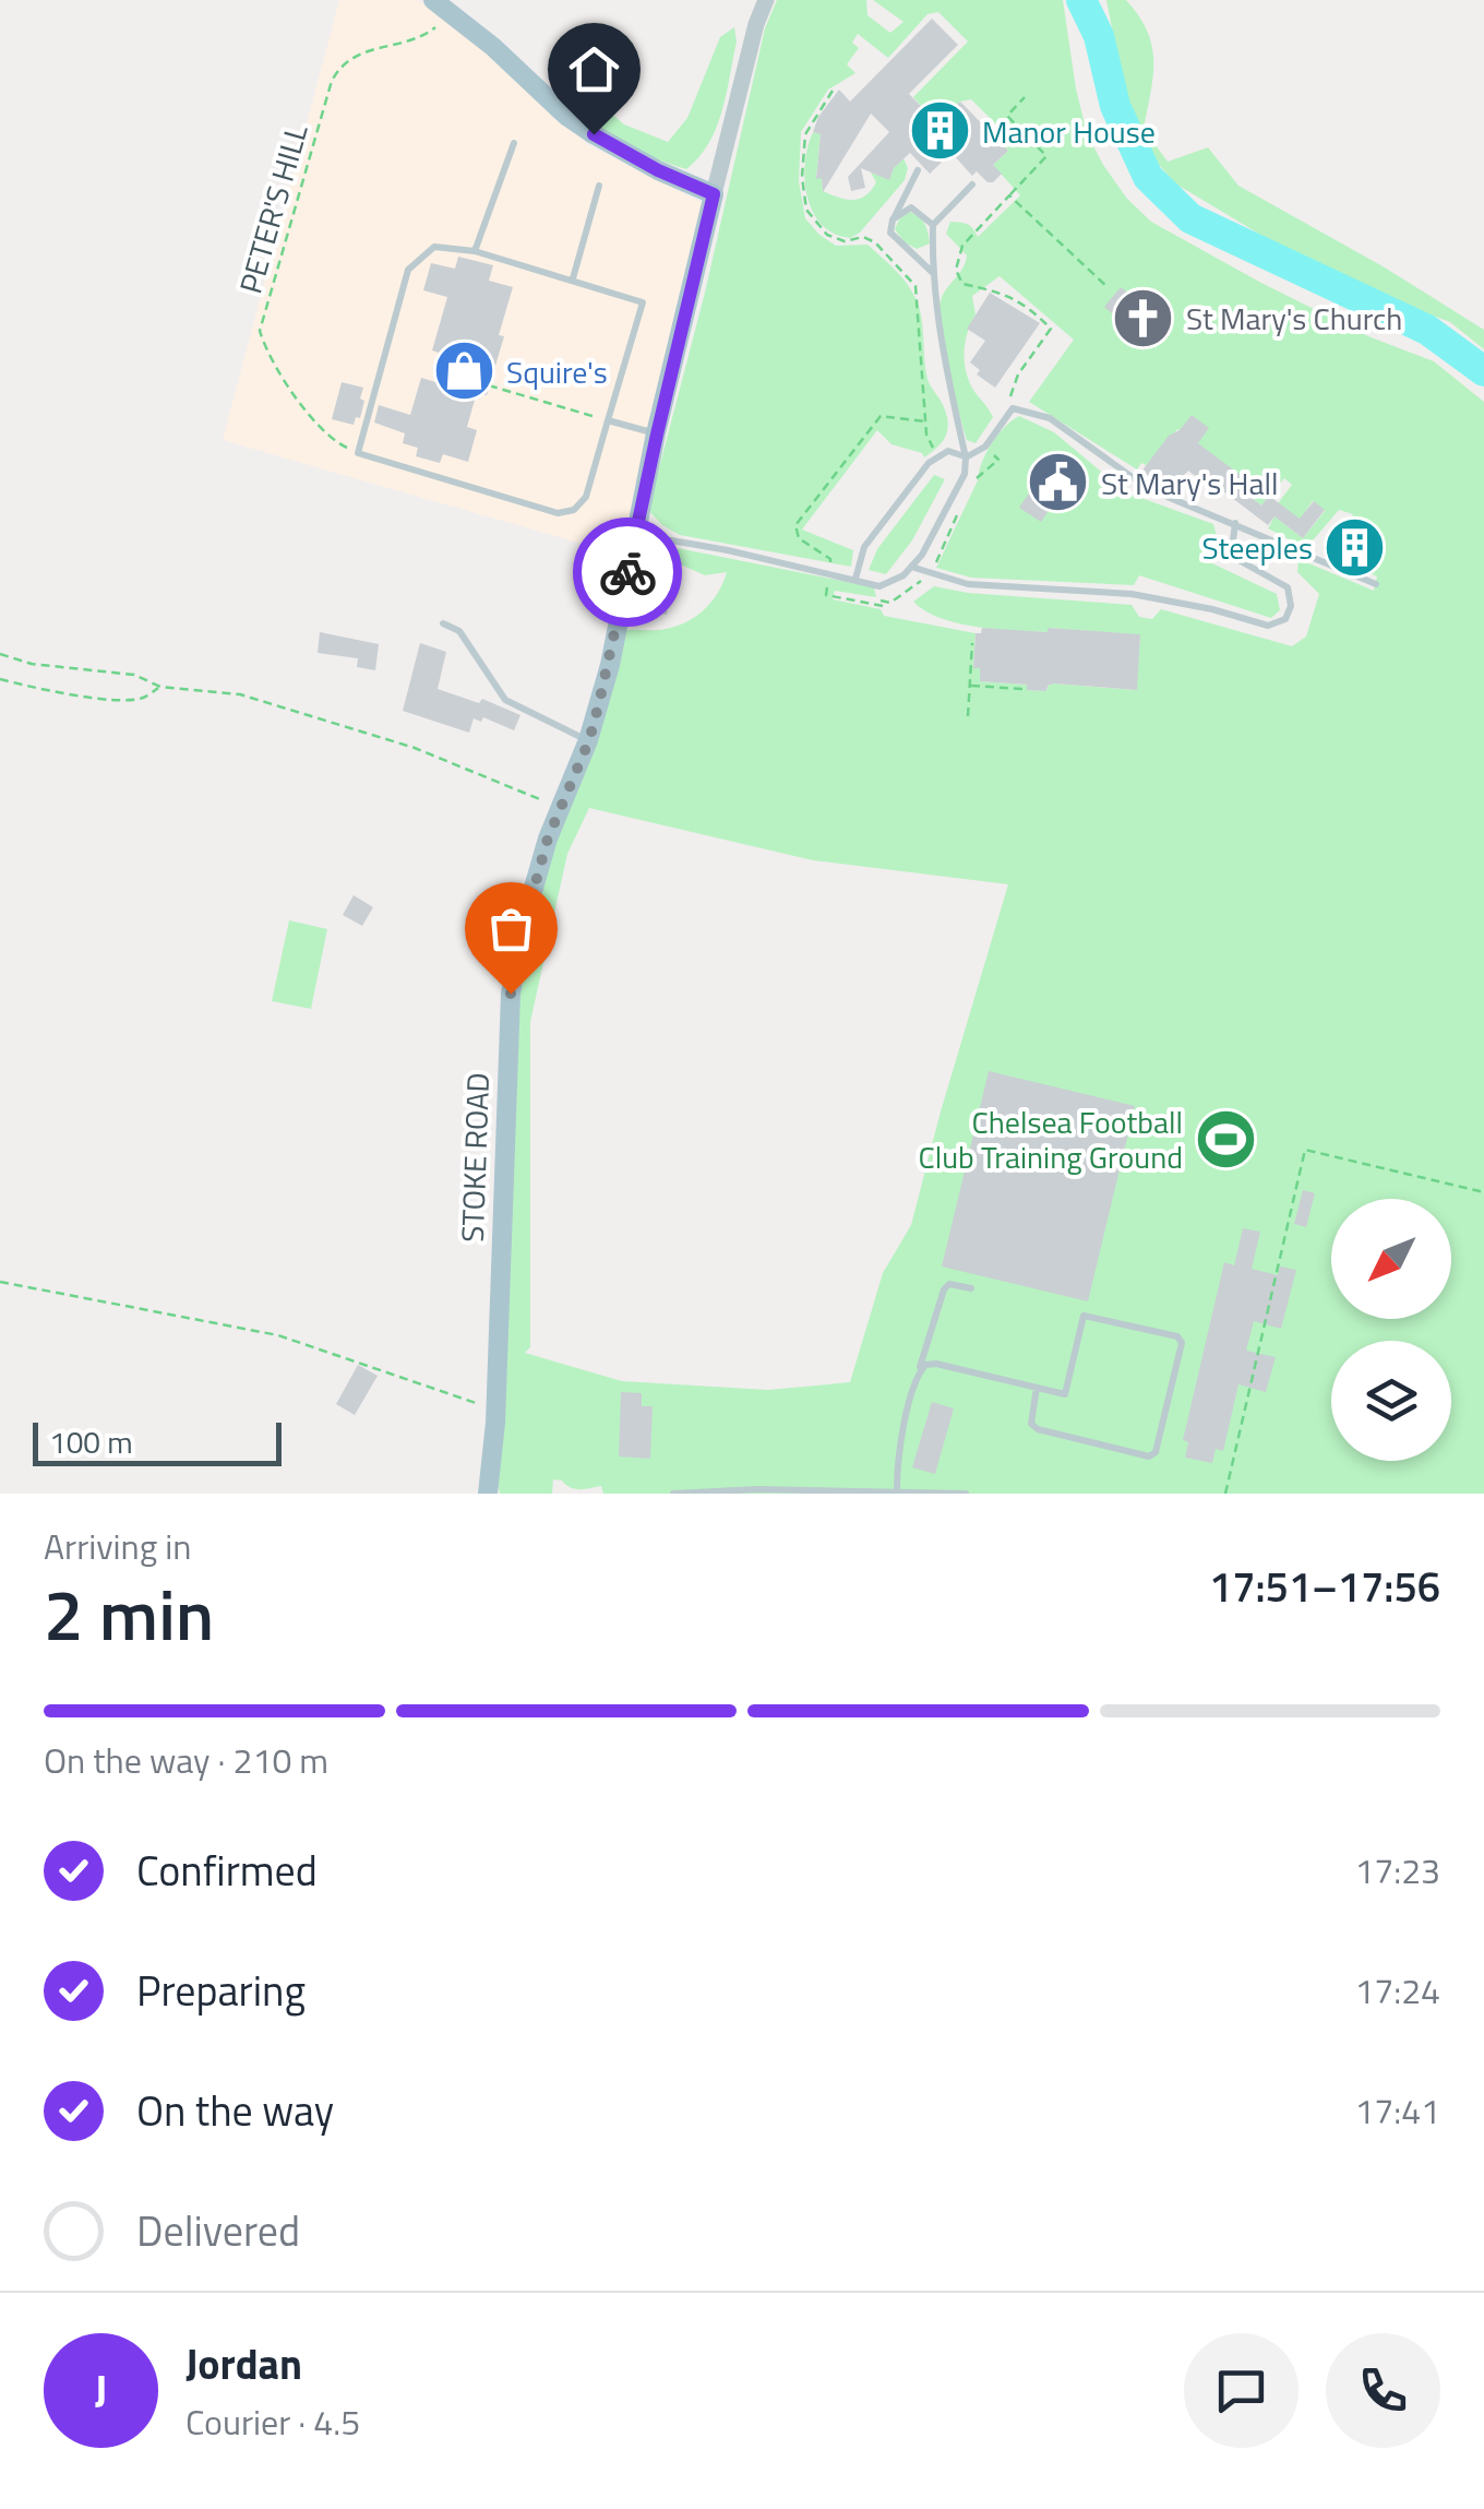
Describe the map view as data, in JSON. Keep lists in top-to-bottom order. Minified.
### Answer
{"streets":{"main road":["STOKE ROAD"],"path":["PETER'S HILL"]},"places":{"building":["Manor House","Steeples"],"church":["St Mary's Church"],"shop":["Squire's"],"public building":["St Mary's Hall"],"sports":["Chelsea Football Club Training Ground"]},"scale_bar":"100 m","north":"bottom left","page":{"scale":"100 m","heading":["2 min","Arriving in","17:51–17:56"],"panel":["Jordan","Courier · 4.5"],"bar":"On the way · 210 m","list":[["Confirmed","17:23"],["Preparing","17:24"],["On the way","17:41"],"Delivered"],"round":"J"}}
